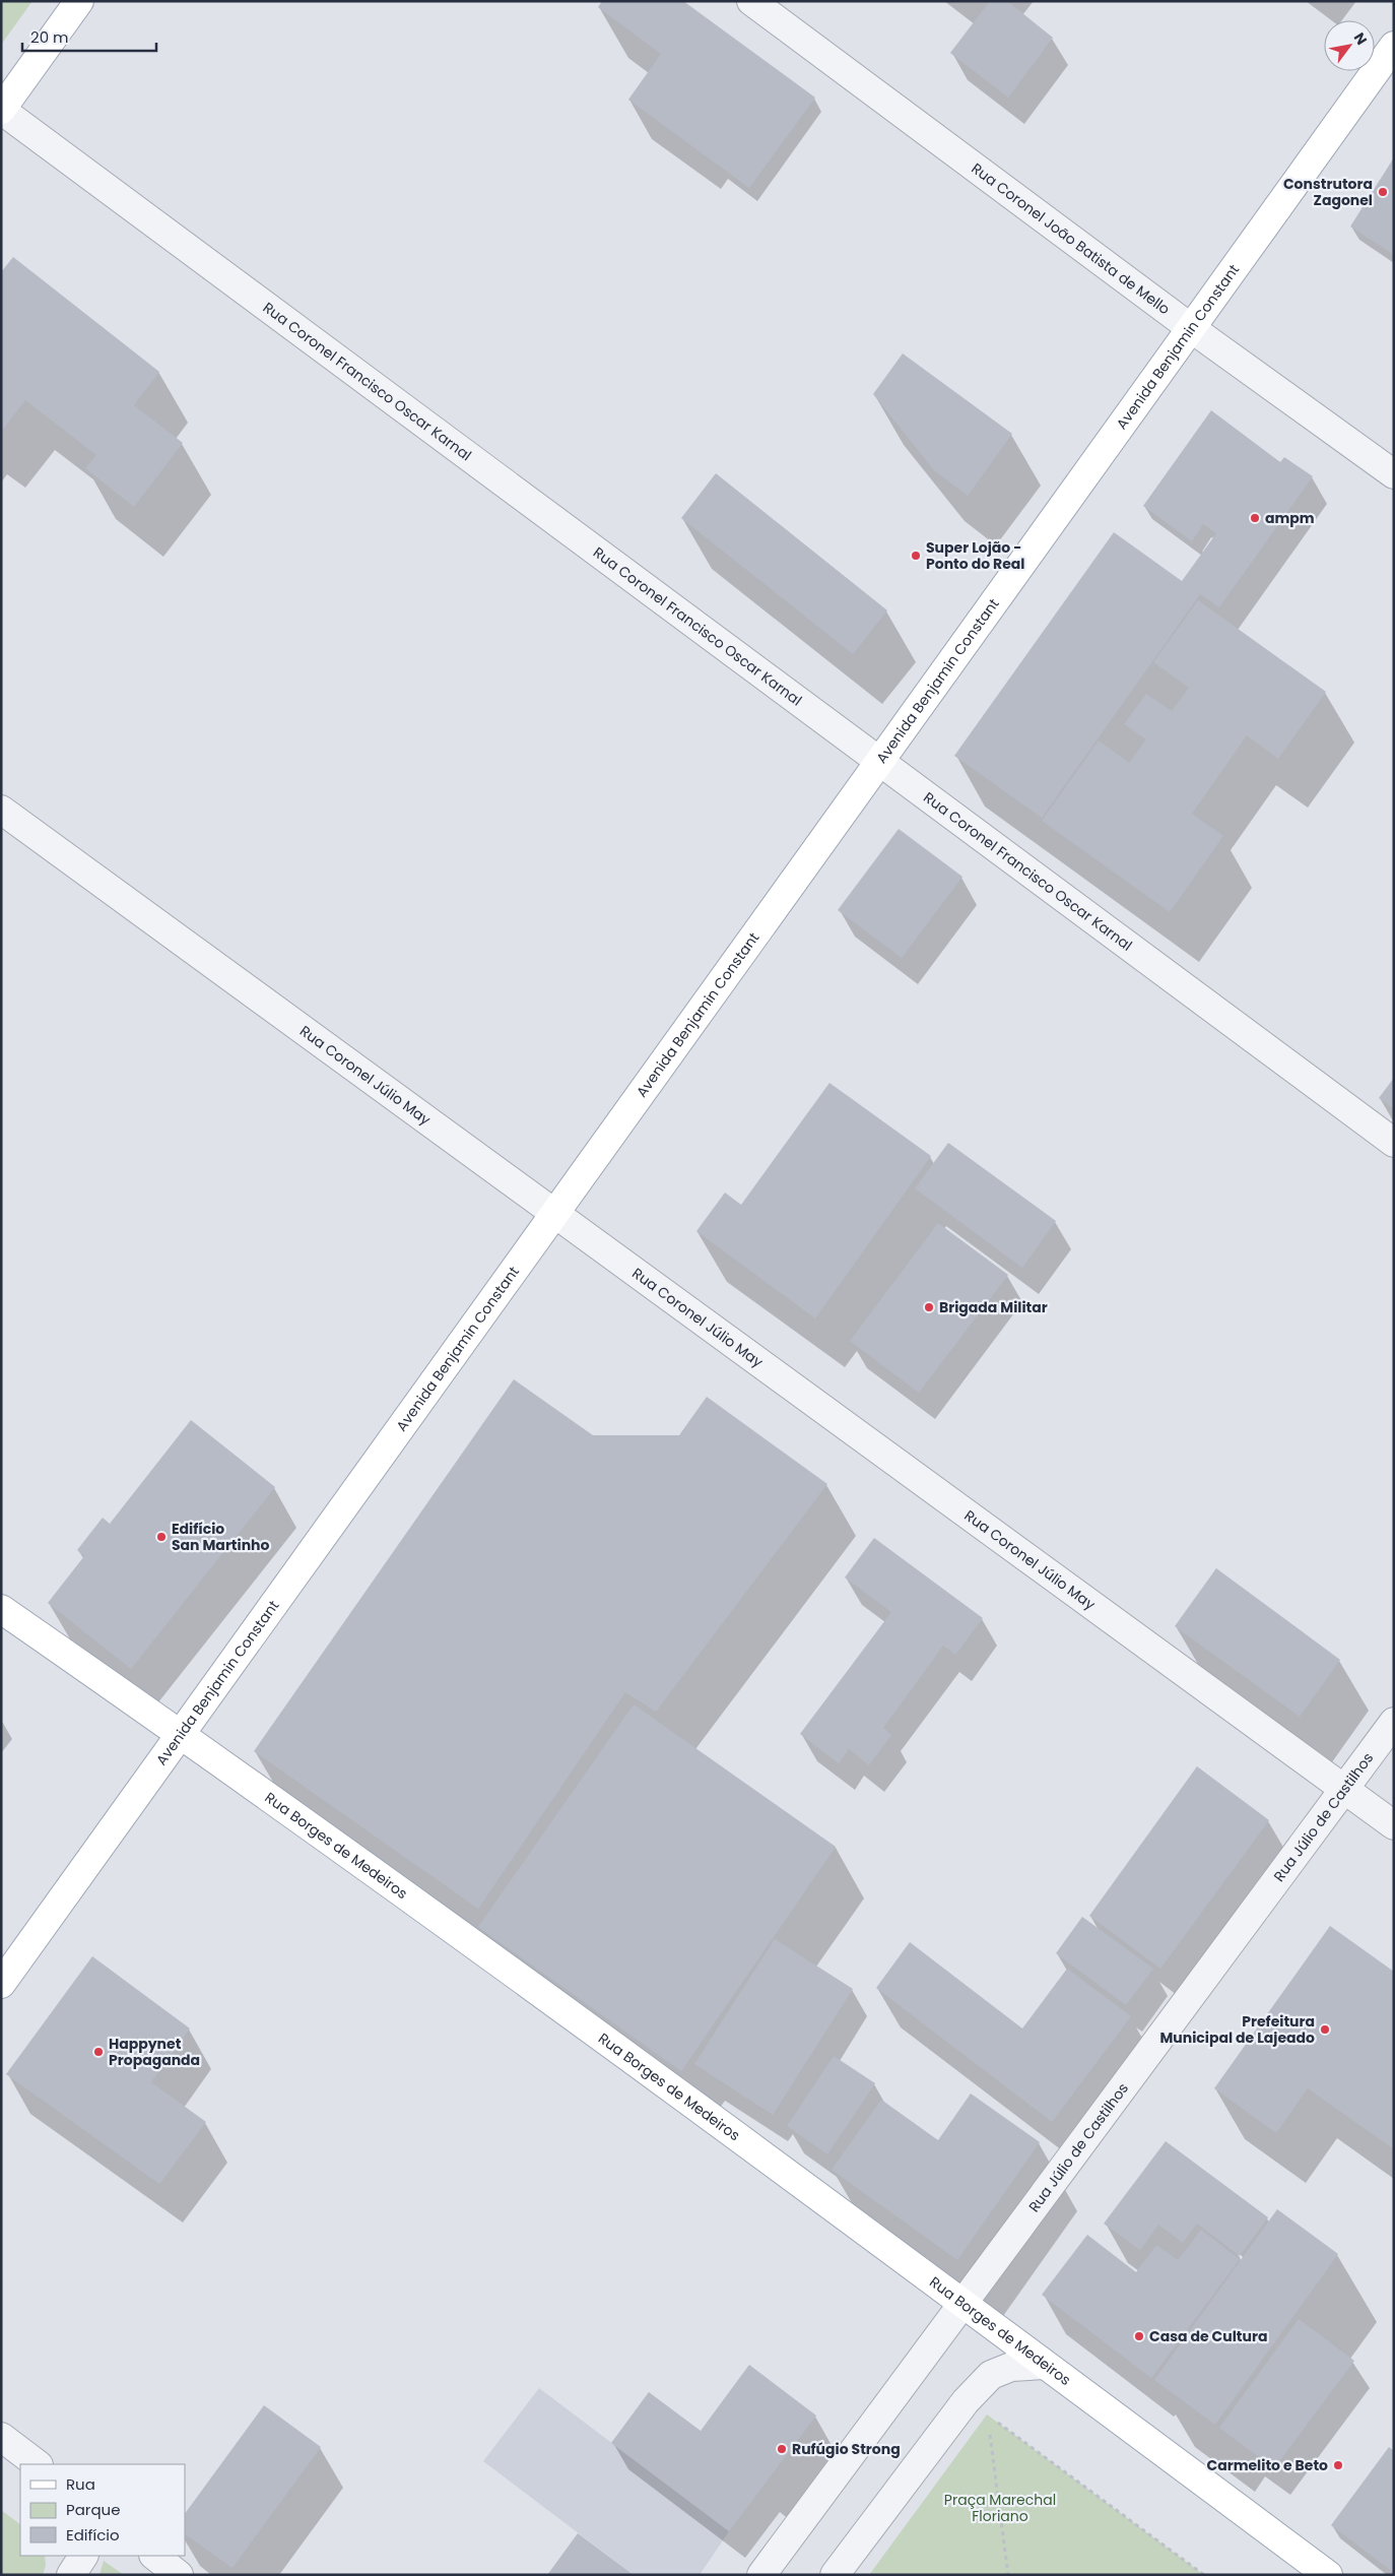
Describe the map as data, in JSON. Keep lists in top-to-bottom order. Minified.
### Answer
{"streets":{"main road":["Avenida Benjamin Constant","Rua Borges de Medeiros"],"street":["Rua Coronel João Batista de Mello","Rua Coronel Francisco Oscar Karnal","Rua Coronel Júlio May","Rua Júlio de Castilhos"]},"crossings":[["Rua Coronel João Batista de Mello","Avenida Benjamin Constant"],["Avenida Benjamin Constant","Rua Coronel Francisco Oscar Karnal"],["Avenida Benjamin Constant","Rua Coronel Júlio May"],["Avenida Benjamin Constant","Rua Borges de Medeiros"],["Rua Coronel Júlio May","Rua Júlio de Castilhos"],["Rua Júlio de Castilhos","Rua Borges de Medeiros"]],"parks":["Praça Marechal Floriano"],"places":["Construtora Zagonel","ampm","Super Lojão - Ponto do Real","Brigada Militar","Edifício San Martinho","Prefeitura Municipal de Lajeado","Happynet Propaganda","Casa de Cultura","Rufúgio Strong","Carmelito e Beto"],"legend":["Rua","Parque","Edifício"],"scale_bar":"20 m","north":"top right"}
